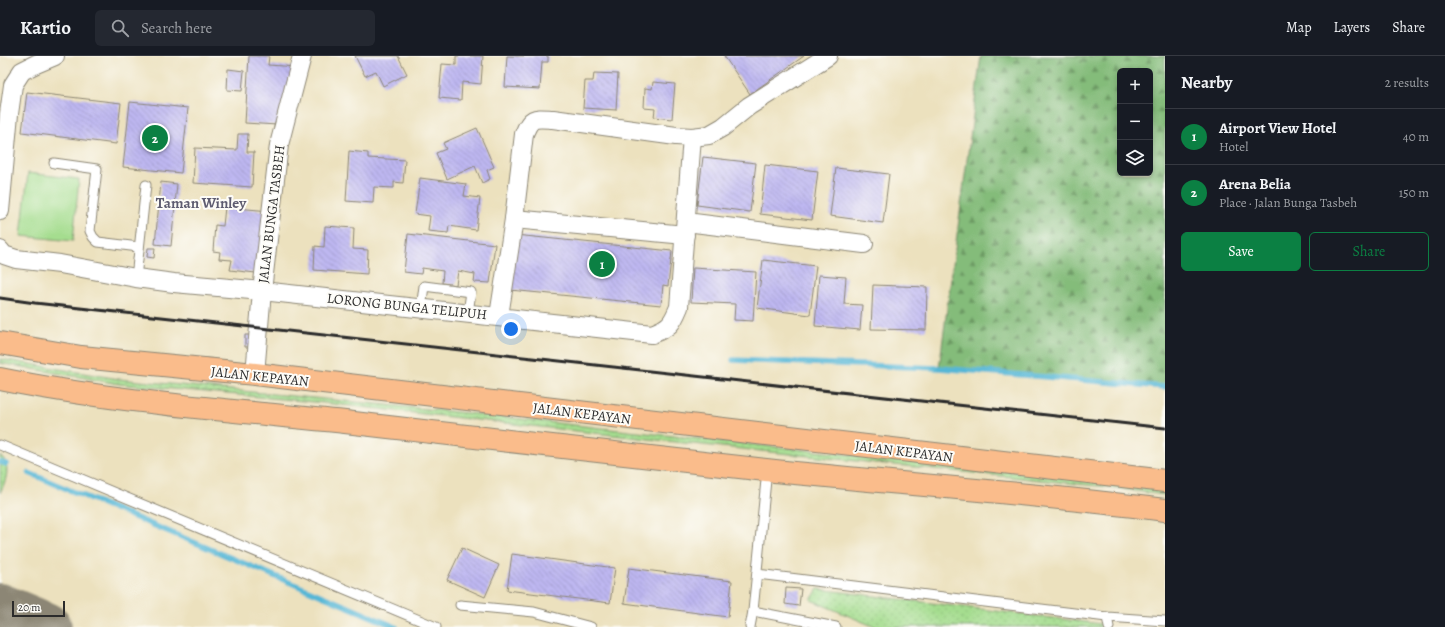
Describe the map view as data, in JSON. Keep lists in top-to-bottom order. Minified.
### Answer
{"streets":{"highway":["JALAN KEPAYAN"],"street":["JALAN BUNGA TASBEH","LORONG BUNGA TELIPUH"]},"crossings":[["JALAN BUNGA TASBEH","LORONG BUNGA TELIPUH"],["JALAN BUNGA TASBEH","JALAN KEPAYAN"]],"districts":["Taman Winley"],"scale_bar":"20 m","page":{"header":"Kartio","search":"Search here","nav":["Map","Layers","Share"],"heading":["Nearby","2 results"],"map_buttons":["+","−"],"list":[{"mark":"1","name":"Airport View Hotel","note":"Hotel","value":"40 m"},{"mark":"2","name":"Arena Belia","note":"Place · Jalan Bunga Tasbeh","value":"150 m"}],"pins":["2","1"],"buttons":["Save","Share"],"scale":"20 m"}}
